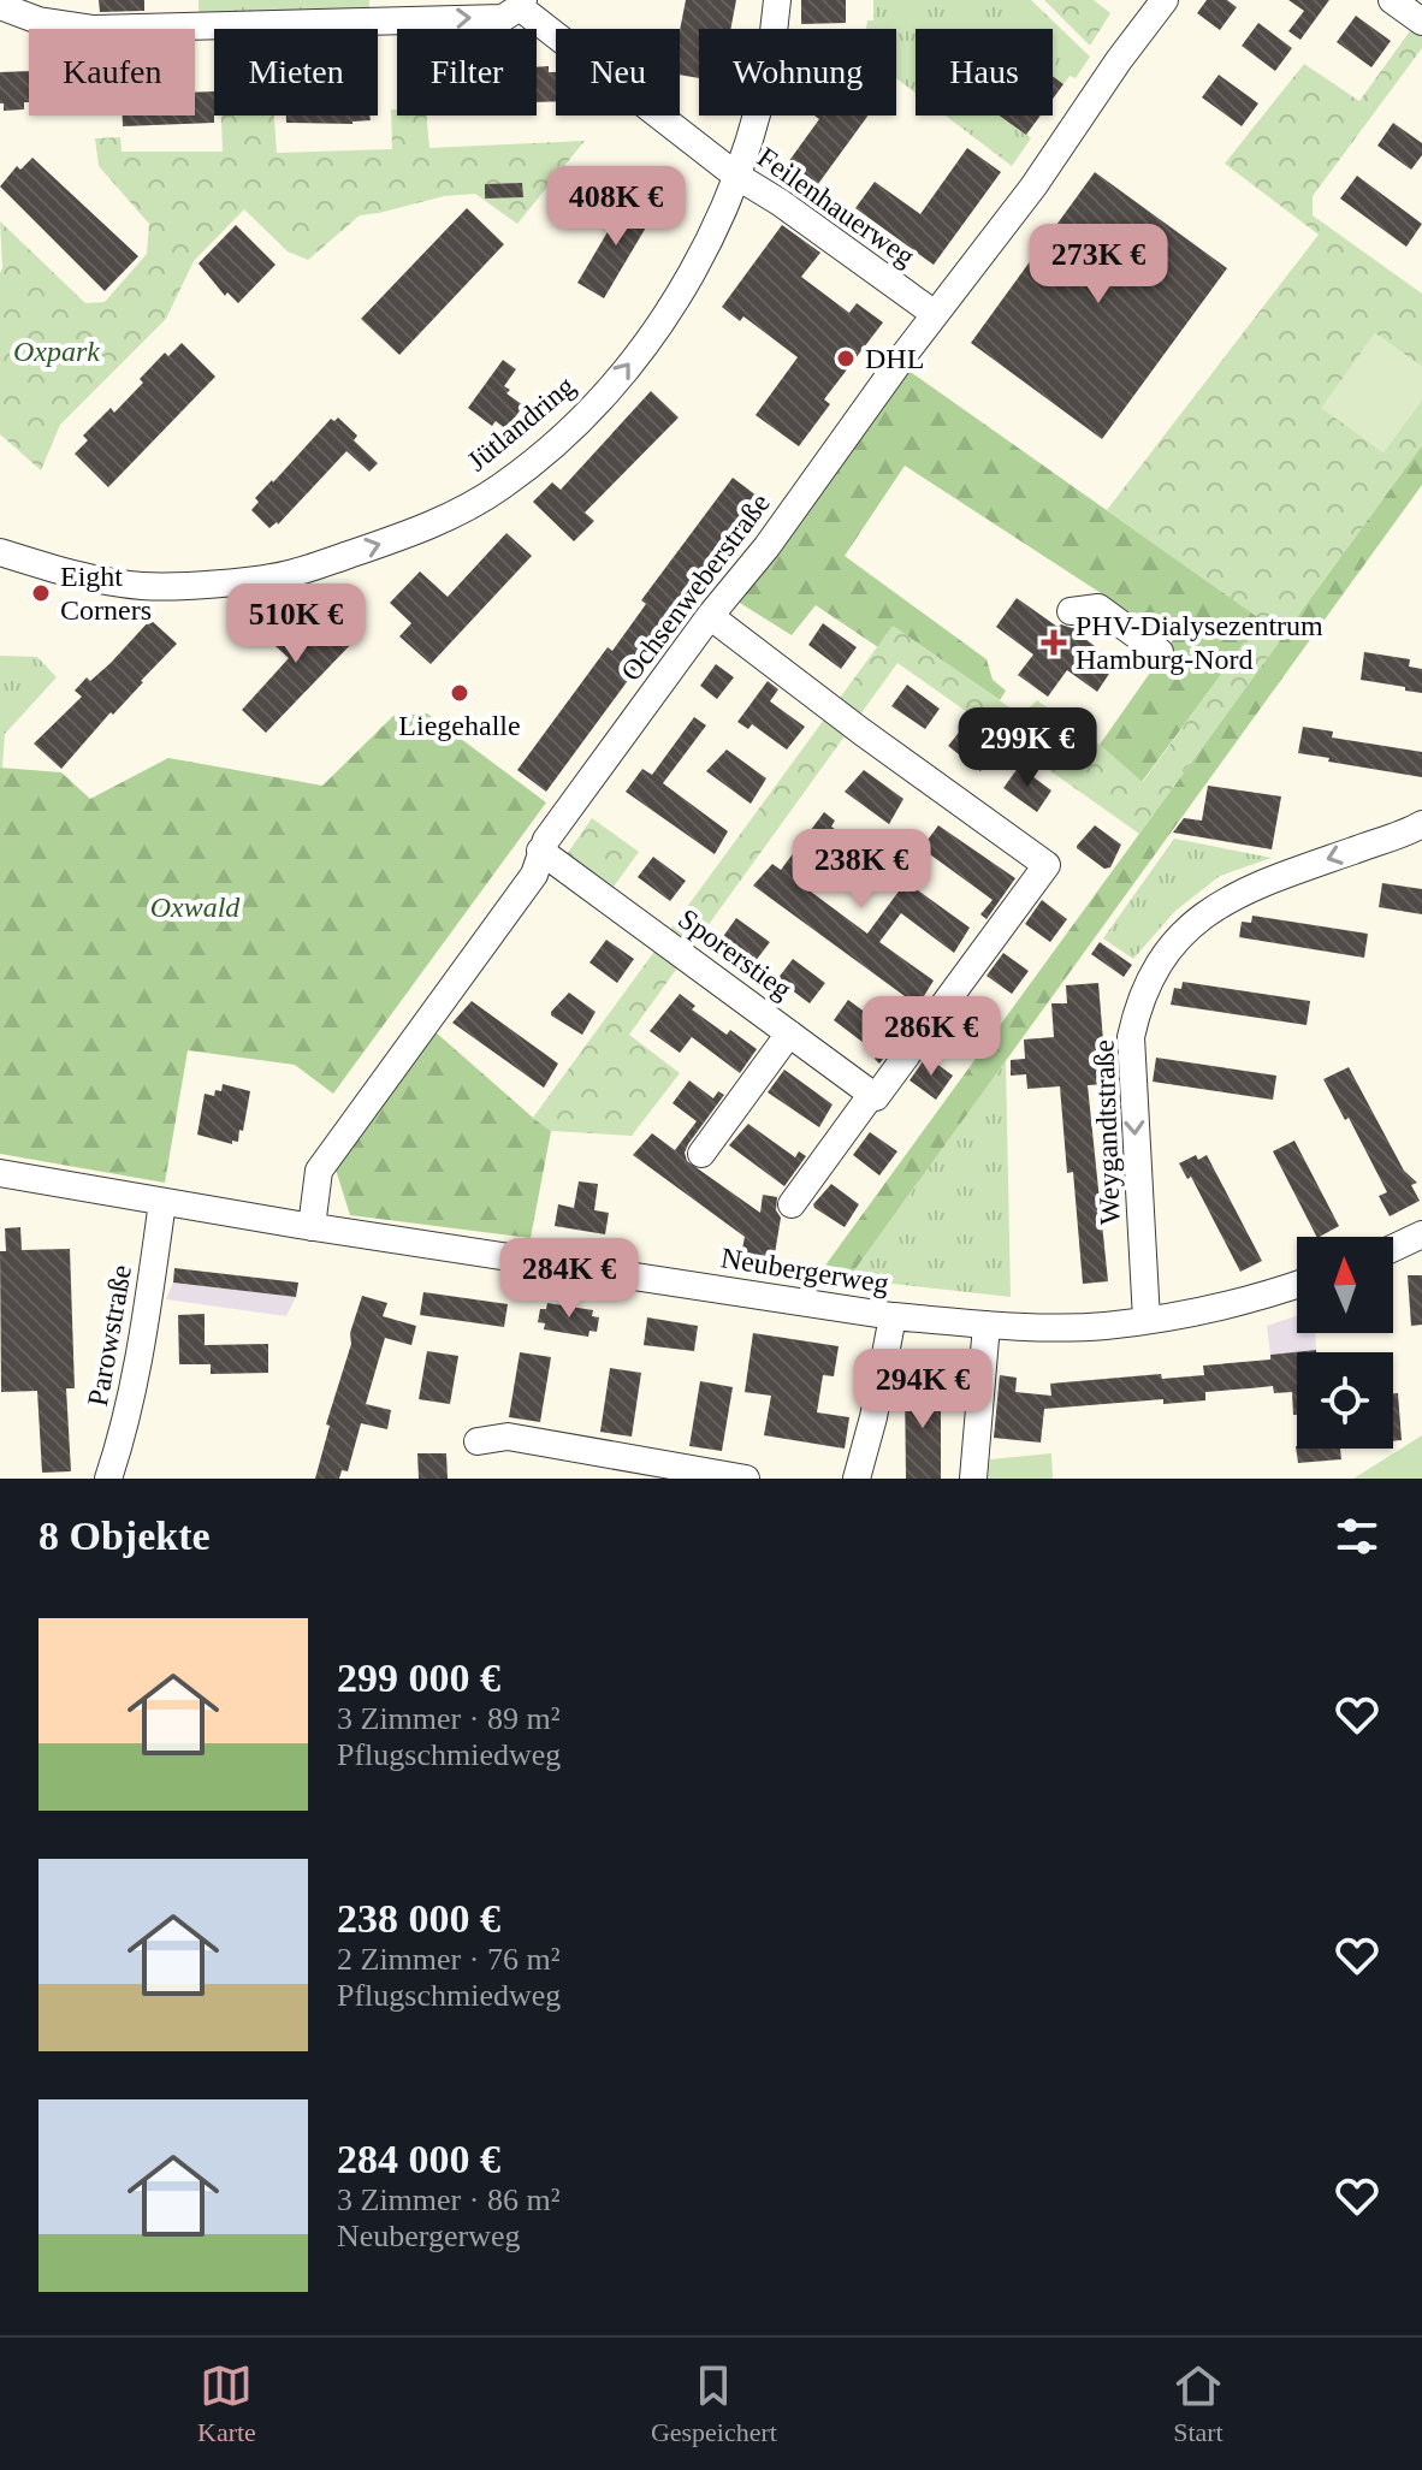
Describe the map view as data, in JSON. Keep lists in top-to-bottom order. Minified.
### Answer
{"streets":{"street":["Feilenhauerweg","Jütlandring","Ochsenweberstraße","Sporerstieg","Weygandtstraße","Neubergerweg","Parowstraße"]},"crossings":[["Feilenhauerweg","Jütlandring"],["Feilenhauerweg","Ochsenweberstraße"],["Ochsenweberstraße","Sporerstieg"],["Ochsenweberstraße","Neubergerweg"],["Weygandtstraße","Neubergerweg"],["Neubergerweg","Parowstraße"]],"one_way":["Jütlandring","Weygandtstraße"],"parks":["Oxpark","Oxwald"],"places":{"other":["DHL","Eight Corners","Liegehalle"],"health":["PHV-Dialysezentrum Hamburg-Nord"]},"north":"top","page":{"chip":["Kaufen","Mieten","Filter","Neu","Wohnung","Haus"],"price":["408K €","273K €","510K €","299K €","238K €","286K €","284K €","294K €"],"heading":"8 Objekte","list":[{"name":"299 000 €","note":"3 Zimmer · 89 m² · Pflugschmiedweg"},{"name":"238 000 €","note":"2 Zimmer · 76 m² · Pflugschmiedweg"},{"name":"284 000 €","note":"3 Zimmer · 86 m² · Neubergerweg"}],"tabs":["Karte","Gespeichert","Start"]}}
